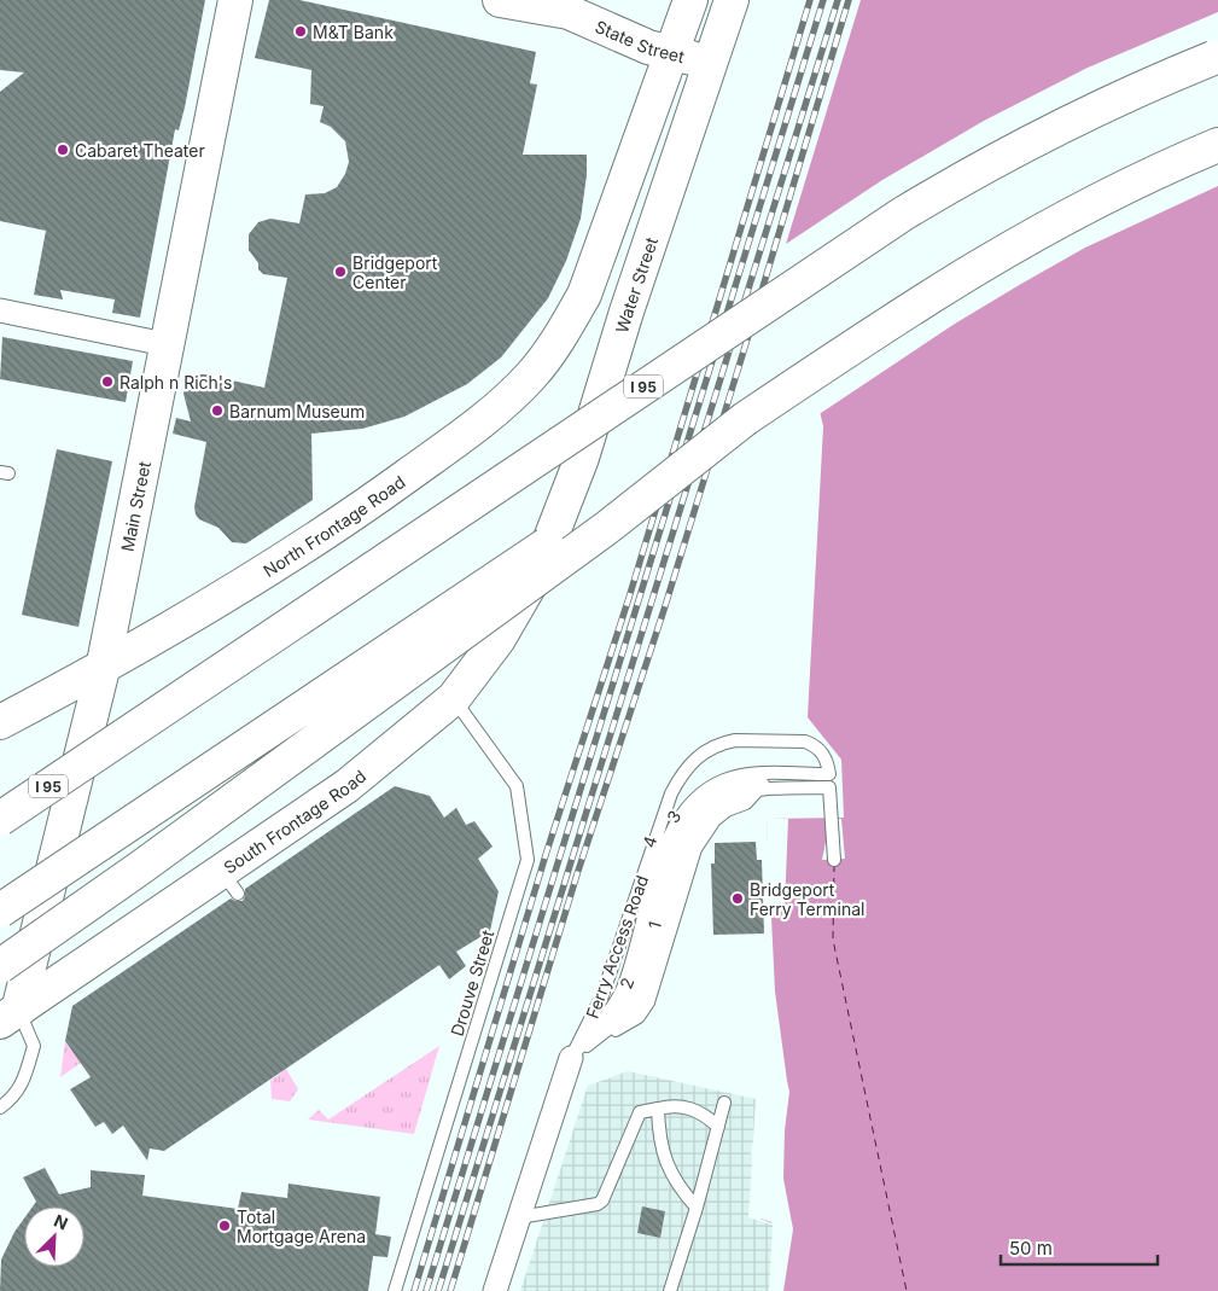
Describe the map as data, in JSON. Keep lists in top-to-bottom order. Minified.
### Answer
{"streets":{"main road":["State Street","Water Street","I 95","Main Street","North Frontage Road","South Frontage Road"],"street":["Ferry Access Road"],"lane":["4","Drouve Street","2"]},"crossings":[["State Street","Water Street"],["State Street","North Frontage Road"],["Water Street","South Frontage Road"],["Main Street","North Frontage Road"],["Main Street","South Frontage Road"],["South Frontage Road","Drouve Street"],["4","Ferry Access Road"],["4","2"],["Ferry Access Road","2"]],"places":["M&T Bank","Cabaret Theater","Bridgeport Center","Ralph n Rich's","Barnum Museum","Bridgeport Ferry Terminal","Total Mortgage Arena"],"scale_bar":"50 m","north":"top right"}
